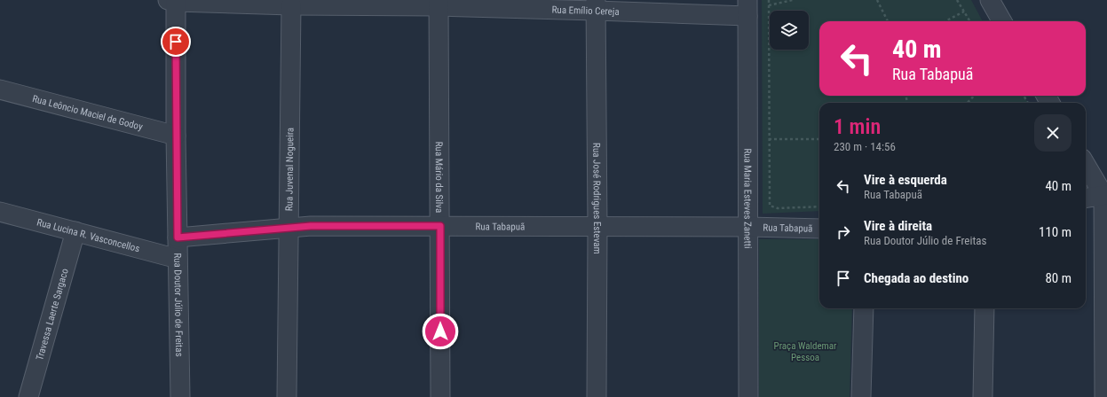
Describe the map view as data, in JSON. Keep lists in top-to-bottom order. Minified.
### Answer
{"streets":{"street":["Rua Emílio Cereja","Rua Leôncio Maciel de Godoy","Rua Juvenal Nogueira","Rua Mário da Silva","Rua José Rodrigues Estevam","Rua Maria Esteves Zanetti","Rua Tabapuã","Rua Lucina R. Vasconcellos","Rua Doutor Júlio de Freitas","Travessa Laerte Sargaco"]},"crossings":[["Rua Emílio Cereja","Rua Juvenal Nogueira"],["Rua Emílio Cereja","Rua Mário da Silva"],["Rua Emílio Cereja","Rua José Rodrigues Estevam"],["Rua Emílio Cereja","Rua Maria Esteves Zanetti"],["Rua Emílio Cereja","Rua Doutor Júlio de Freitas"],["Rua Leôncio Maciel de Godoy","Rua Doutor Júlio de Freitas"],["Rua Juvenal Nogueira","Rua Tabapuã"],["Rua Mário da Silva","Rua Tabapuã"],["Rua José Rodrigues Estevam","Rua Tabapuã"],["Rua Maria Esteves Zanetti","Rua Tabapuã"],["Rua Tabapuã","Rua Doutor Júlio de Freitas"],["Rua Lucina R. Vasconcellos","Rua Doutor Júlio de Freitas"],["Rua Lucina R. Vasconcellos","Travessa Laerte Sargaco"]],"parks":["Praça Waldemar Pessoa"],"page":{"turn":["40 m","Rua Tabapuã"],"heading":["1 min","230 m · 14:56"],"list":[{"name":"Vire à esquerda","note":"Rua Tabapuã","value":"40 m"},{"name":"Vire à direita","note":"Rua Doutor Júlio de Freitas","value":"110 m"},{"name":"Chegada ao destino","value":"80 m"}]}}
